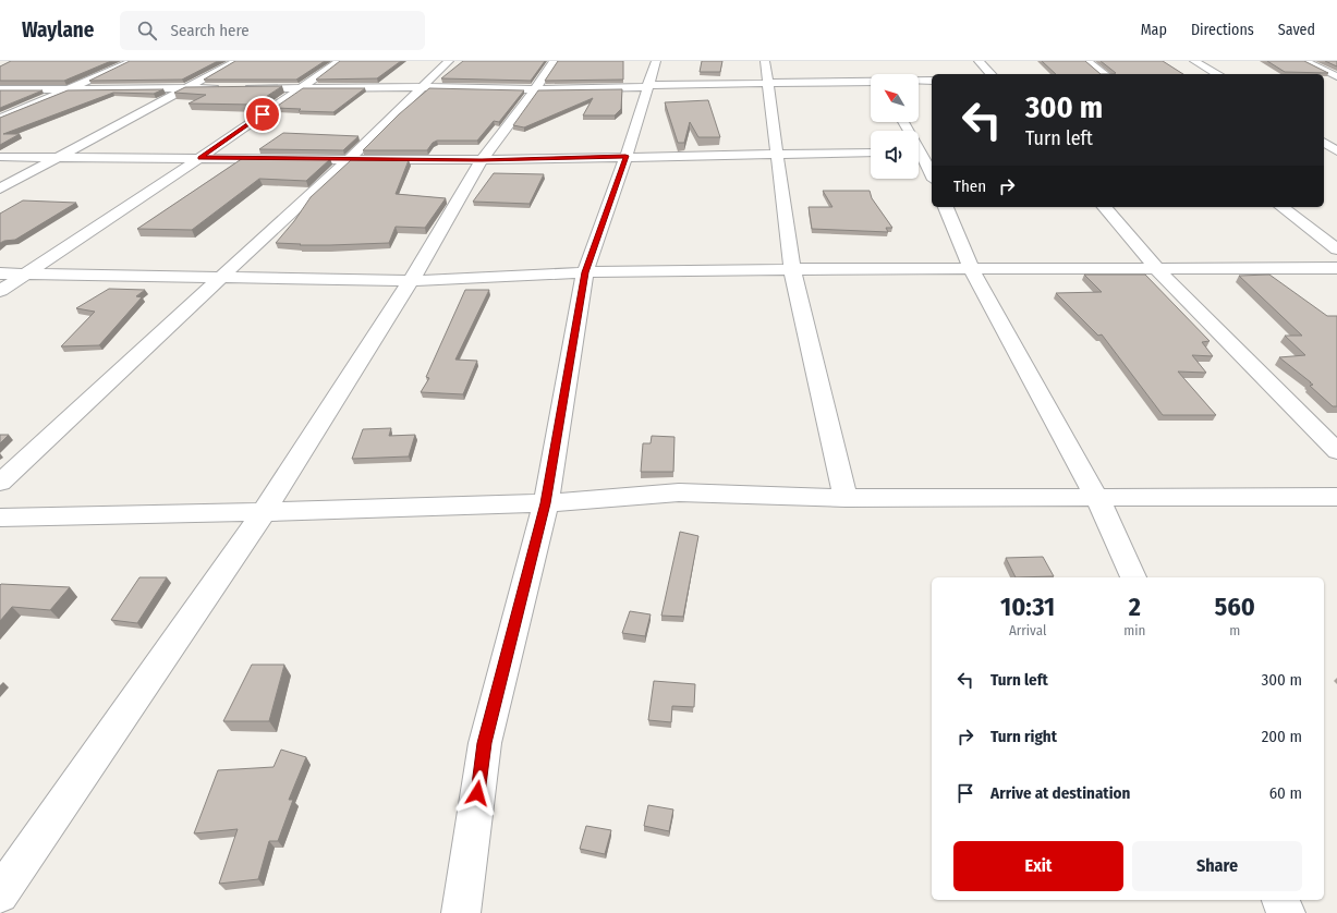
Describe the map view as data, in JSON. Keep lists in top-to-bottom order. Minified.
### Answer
{"north":"top left","page":{"header":"Waylane","search":"Search here","nav":["Map","Directions","Saved"],"turn":["300 m","Turn left"],"then":"Then","eta":["10:31","Arrival","2","min","560","m"],"list":[{"name":"Turn left","value":"300 m"},{"name":"Turn right","value":"200 m"},{"name":"Arrive at destination","value":"60 m"}],"buttons":["Exit","Share"]}}
